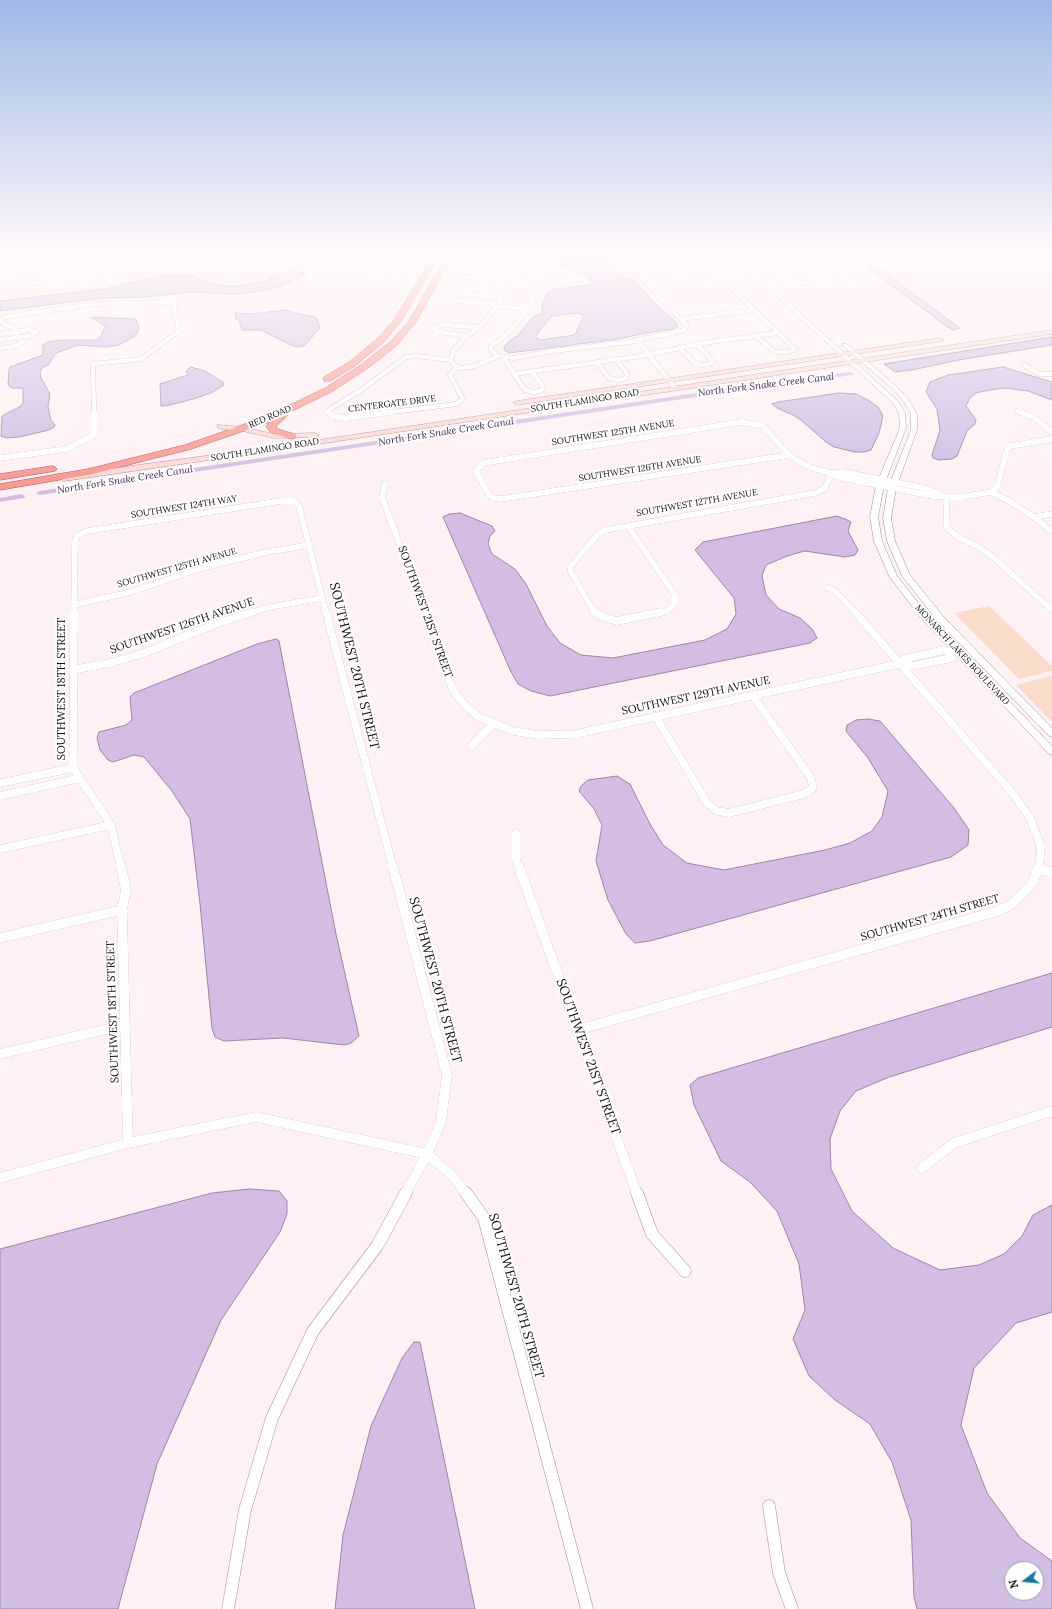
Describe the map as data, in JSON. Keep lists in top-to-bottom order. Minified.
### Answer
{"streets":{"highway":["SOUTH FLAMINGO ROAD","RED ROAD"],"street":["CENTERGATE DRIVE","SOUTHWEST 125TH AVENUE","SOUTHWEST 126TH AVENUE","SOUTHWEST 127TH AVENUE","SOUTHWEST 124TH WAY","SOUTHWEST 21ST STREET","MONARCH LAKES BOULEVARD","SOUTHWEST 20TH STREET","SOUTHWEST 18TH STREET","SOUTHWEST 129TH AVENUE","SOUTHWEST 24TH STREET"]},"crossings":[["SOUTH FLAMINGO ROAD","RED ROAD"],["SOUTH FLAMINGO ROAD","MONARCH LAKES BOULEVARD"],["SOUTHWEST 125TH AVENUE","SOUTHWEST 126TH AVENUE"],["SOUTHWEST 125TH AVENUE","SOUTHWEST 20TH STREET"],["SOUTHWEST 125TH AVENUE","SOUTHWEST 18TH STREET"],["SOUTHWEST 126TH AVENUE","SOUTHWEST 20TH STREET"],["SOUTHWEST 126TH AVENUE","SOUTHWEST 18TH STREET"],["SOUTHWEST 124TH WAY","SOUTHWEST 20TH STREET"],["SOUTHWEST 124TH WAY","SOUTHWEST 18TH STREET"],["SOUTHWEST 21ST STREET","SOUTHWEST 129TH AVENUE"],["SOUTHWEST 21ST STREET","SOUTHWEST 24TH STREET"],["MONARCH LAKES BOULEVARD","SOUTHWEST 129TH AVENUE"],["SOUTHWEST 129TH AVENUE","SOUTHWEST 24TH STREET"]],"water":["North Fork Snake Creek Canal"],"north":"left"}
